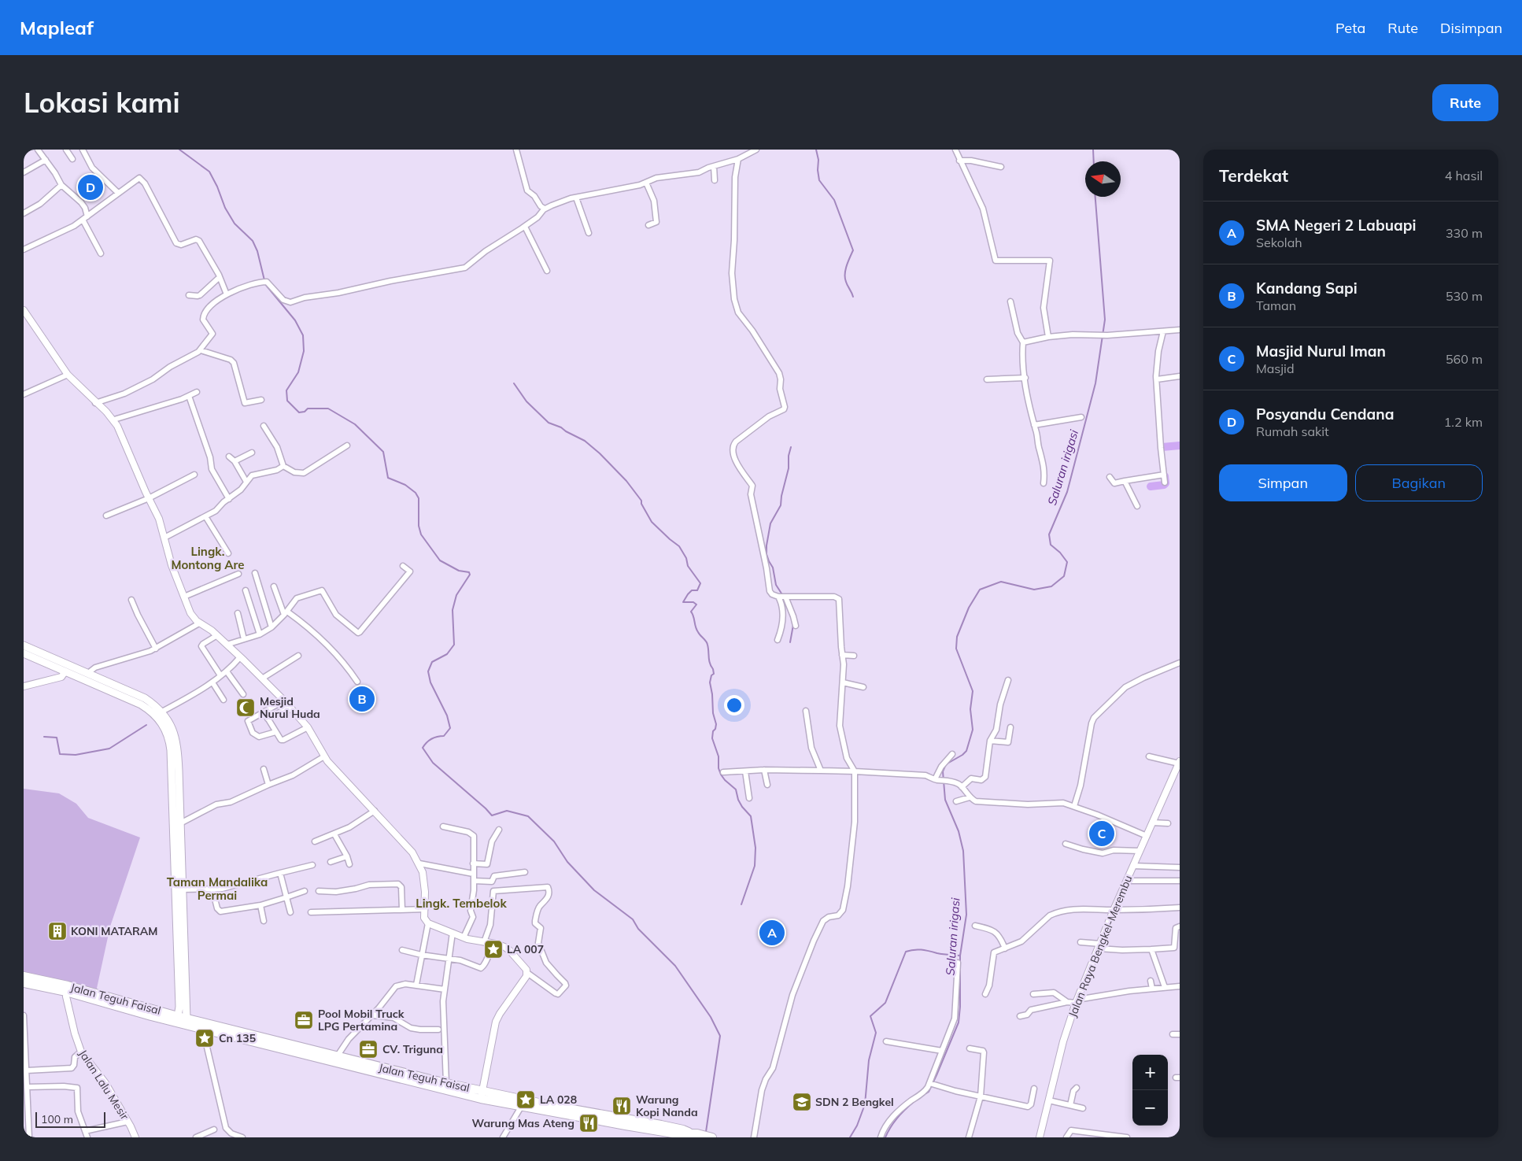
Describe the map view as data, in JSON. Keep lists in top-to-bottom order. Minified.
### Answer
{"streets":{"highway":["Jalan Teguh Faisal"],"street":["Jalan Raya Bengkel-Merembu","Jalan Lalu Mesir"]},"crossings":[["Jalan Teguh Faisal","Jalan Lalu Mesir"]],"districts":["Lingk. Montong Are","Taman Mandalika Permai","Lingk. Tembelok"],"water":["Saluran irigasi"],"places":{"mosque":["Mesjid Nurul Huda"],"building":["KONI MATARAM"],"place":["LA 007","Cn 135","LA 028"],"office":["Pool Mobil Truck LPG Pertamina","CV. Triguna"],"school or university":["SDN 2 Bengkel"],"restaurant":["Warung Kopi Nanda","Warung Mas Ateng"]},"scale_bar":"100 m","north":"left","page":{"header":"Mapleaf","nav":["Peta","Rute","Disimpan"],"buttons":["Rute",["Simpan","Bagikan"]],"title":"Lokasi kami","heading":["Terdekat","4 hasil"],"pins":["D","B","C","A"],"list":[{"mark":"A","name":"SMA Negeri 2 Labuapi","note":"Sekolah","value":"330 m"},{"mark":"B","name":"Kandang Sapi","note":"Taman","value":"530 m"},{"mark":"C","name":"Masjid Nurul Iman","note":"Masjid","value":"560 m"},{"mark":"D","name":"Posyandu Cendana","note":"Rumah sakit","value":"1.2 km"}],"map_buttons":["+","−"],"scale":"100 m"}}
